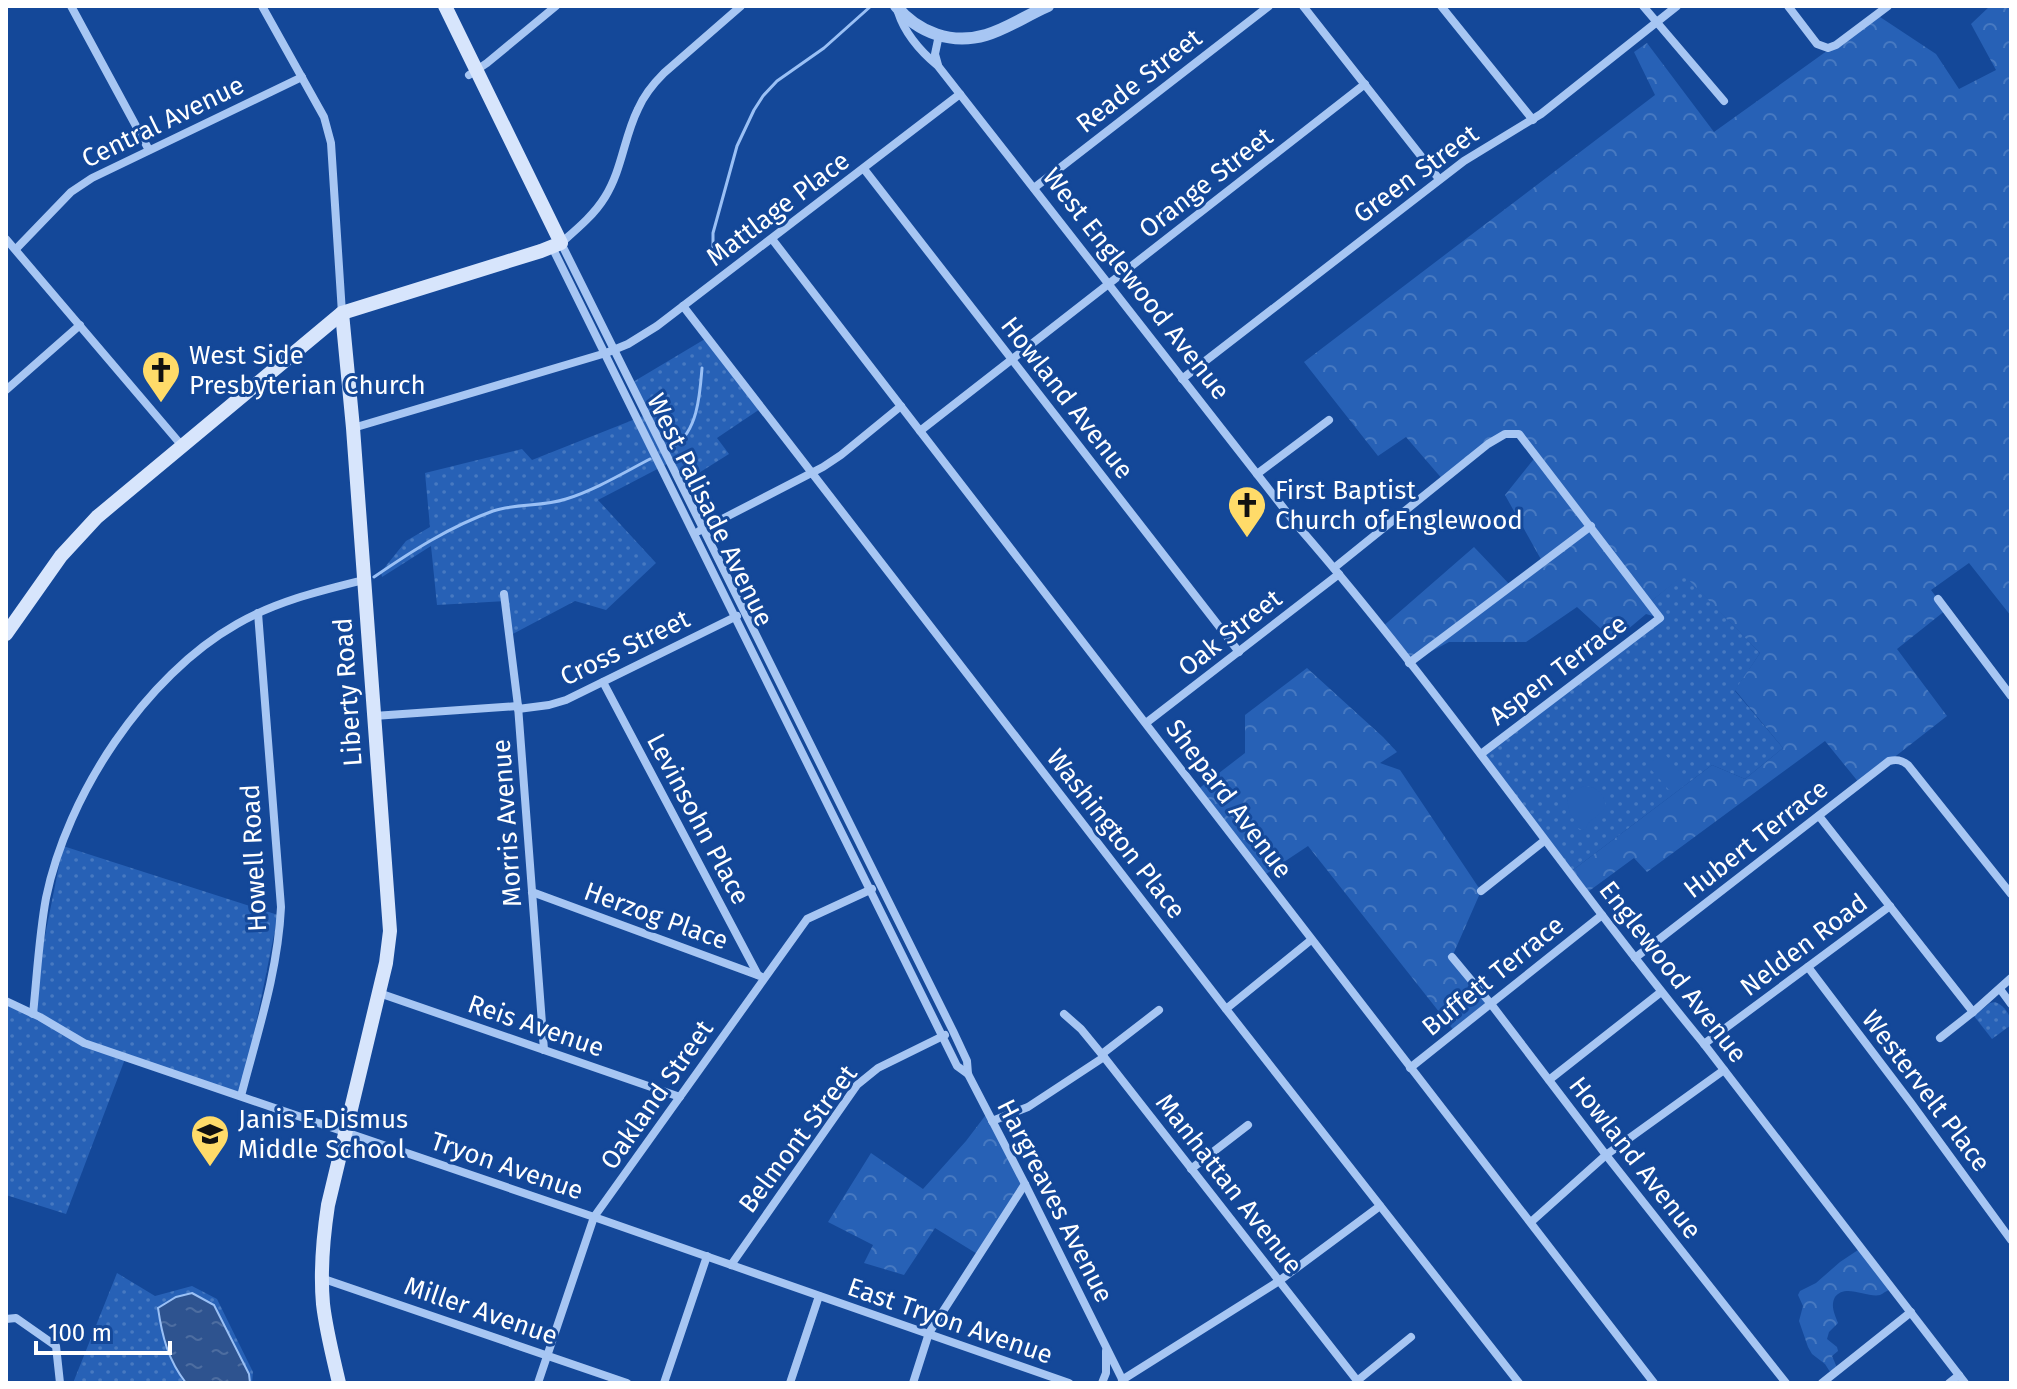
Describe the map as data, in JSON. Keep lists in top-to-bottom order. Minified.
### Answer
{"streets":{"main road":["West Palisade Avenue","Liberty Road"],"street":["Reade Street","Central Avenue","Green Street","Orange Street","Mattlage Place","West Englewood Avenue","Howland Avenue","Oak Street","Cross Street","Aspen Terrace","Shepard Avenue","Levinsohn Place","Morris Avenue","Washington Place","Hubert Terrace","Howell Road","Herzog Place","Nelden Road","Englewood Avenue","Buffett Terrace","Reis Avenue","Westervelt Place","Oakland Street","Belmont Street","Tryon Avenue","Manhattan Avenue","Hargreaves Avenue","Miller Avenue","East Tryon Avenue"]},"crossings":[["Reade Street","West Englewood Avenue"],["Central Avenue","Liberty Road"],["Green Street","West Englewood Avenue"],["Orange Street","West Englewood Avenue"],["Orange Street","Howland Avenue"],["Orange Street","Shepard Avenue"],["Mattlage Place","West Englewood Avenue"],["Mattlage Place","Howland Avenue"],["Mattlage Place","West Palisade Avenue"],["Mattlage Place","Liberty Road"],["Mattlage Place","Shepard Avenue"],["Mattlage Place","Washington Place"],["West Englewood Avenue","Oak Street"],["West Englewood Avenue","Englewood Avenue"],["Howland Avenue","Oak Street"],["Howland Avenue","Buffett Terrace"],["West Palisade Avenue","Cross Street"],["West Palisade Avenue","Oakland Street"],["West Palisade Avenue","Belmont Street"],["West Palisade Avenue","Hargreaves Avenue"],["Oak Street","Aspen Terrace"],["Oak Street","Shepard Avenue"],["Cross Street","Liberty Road"],["Cross Street","Levinsohn Place"],["Cross Street","Morris Avenue"],["Aspen Terrace","Englewood Avenue"],["Liberty Road","Reis Avenue"],["Liberty Road","Tryon Avenue"],["Liberty Road","Miller Avenue"],["Shepard Avenue","Buffett Terrace"],["Levinsohn Place","Herzog Place"],["Levinsohn Place","Oakland Street"],["Morris Avenue","Herzog Place"],["Morris Avenue","Reis Avenue"],["Hubert Terrace","Englewood Avenue"],["Howell Road","Tryon Avenue"],["Herzog Place","Oakland Street"],["Nelden Road","Englewood Avenue"],["Nelden Road","Westervelt Place"],["Englewood Avenue","Buffett Terrace"],["Reis Avenue","Oakland Street"],["Oakland Street","Tryon Avenue"],["Oakland Street","Miller Avenue"],["Belmont Street","Tryon Avenue"],["Belmont Street","Hargreaves Avenue"],["Tryon Avenue","East Tryon Avenue"]],"places":{"church":["West Side Presbyterian Church","First Baptist Church of Englewood"],"school or university":["Janis E Dismus Middle School"]},"scale_bar":"100 m"}
